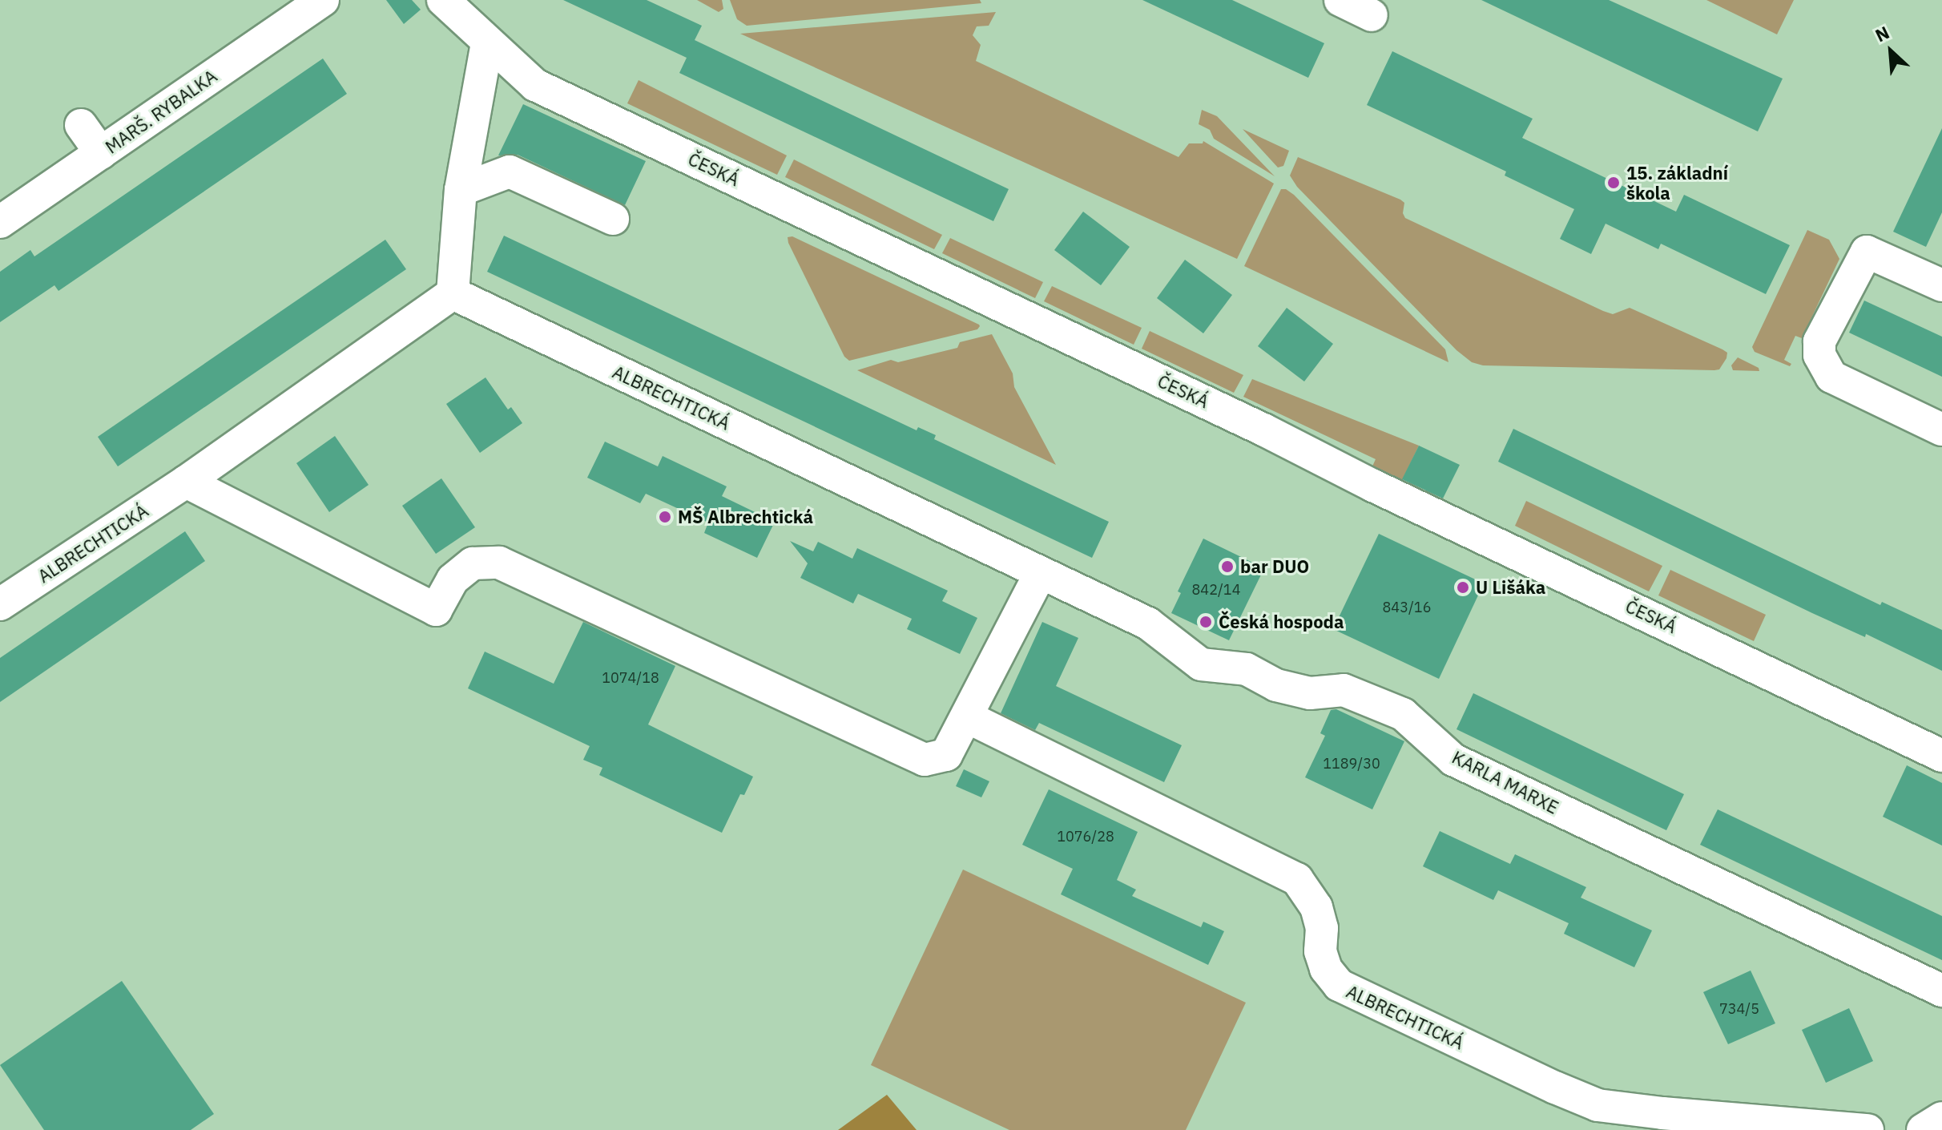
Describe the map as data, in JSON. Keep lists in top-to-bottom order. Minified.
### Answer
{"streets":{"street":["MARŠ. RYBALKA","ČESKÁ","ALBRECHTICKÁ","KARLA MARXE"]},"crossings":[["ALBRECHTICKÁ","KARLA MARXE"]],"places":["15. základní škola","MŠ Albrechtická","bar DUO","U Lišáka","Česká hospoda"],"house_numbers":["842/14","843/16","1074/18","1189/30","1076/28","734/5"],"north":"top left"}
